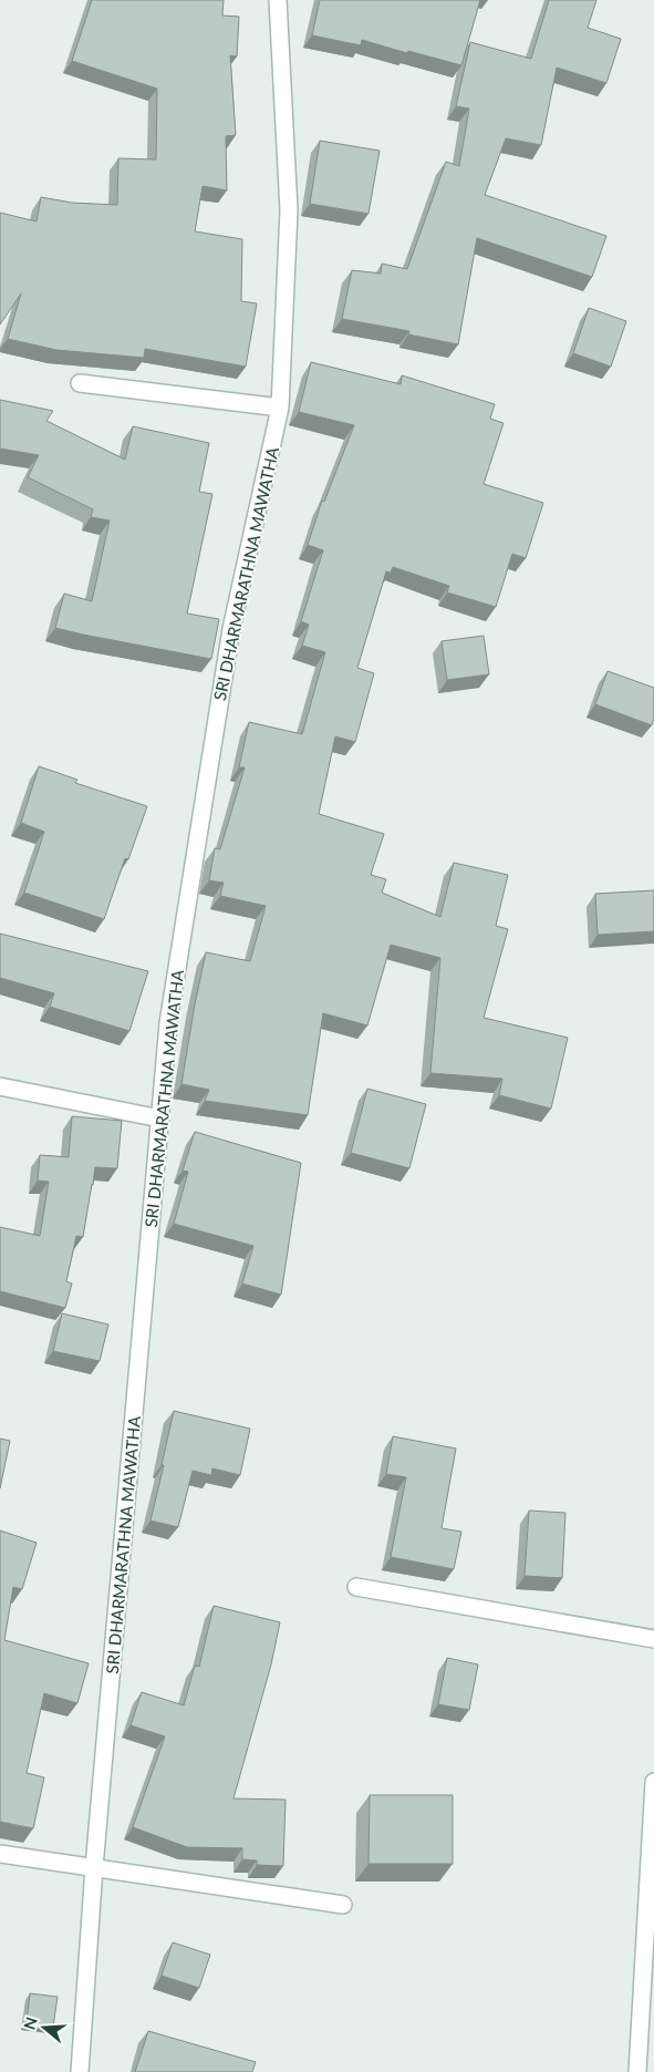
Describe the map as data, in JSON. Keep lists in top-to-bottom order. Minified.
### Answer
{"streets":{"street":["SRI DHARMARATHNA MAWATHA"]},"north":"left"}
